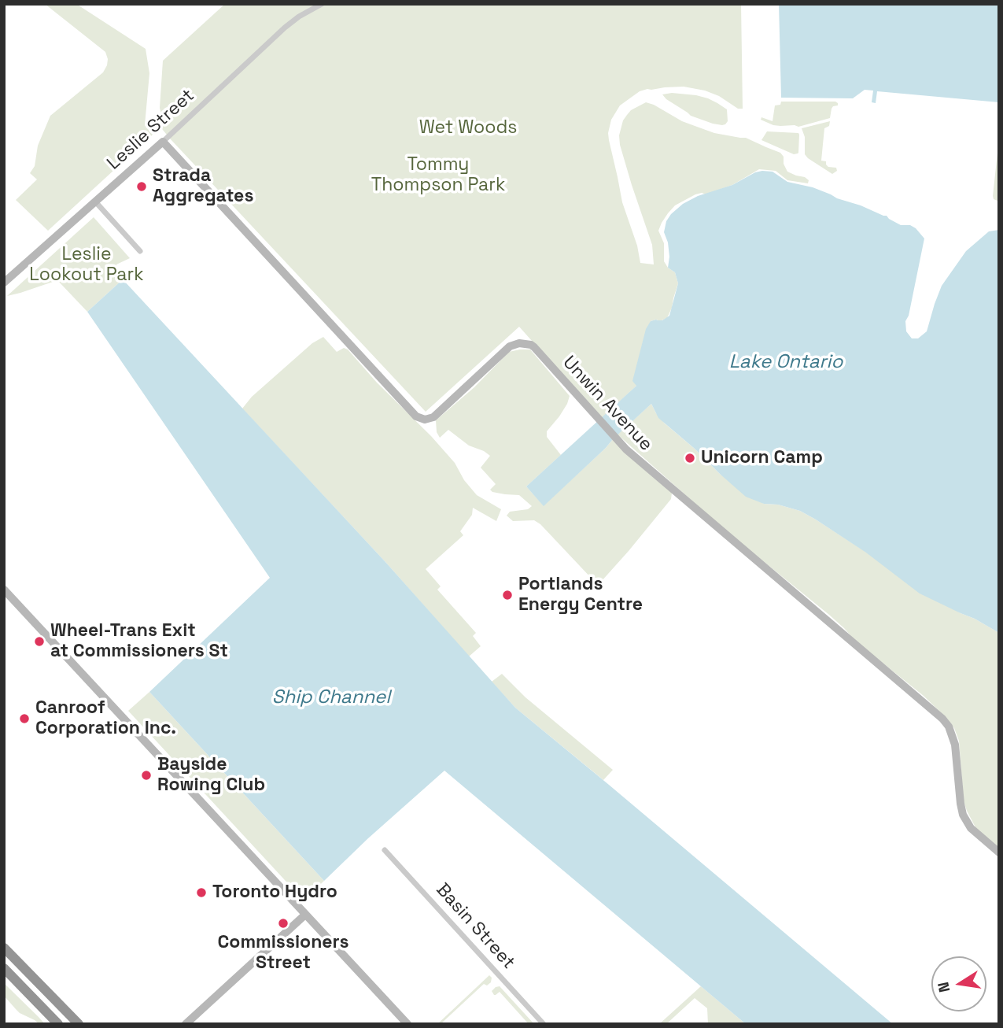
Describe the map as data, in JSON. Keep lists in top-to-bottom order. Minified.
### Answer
{"streets":{"street":["Leslie Street","Unwin Avenue","Basin Street"]},"crossings":[["Leslie Street","Unwin Avenue"]],"water":["Lake Ontario","Ship Channel"],"parks":["Wet Woods","Tommy Thompson Park","Leslie Lookout Park"],"places":["Strada Aggregates","Unicorn Camp","Portlands Energy Centre","Wheel-Trans Exit at Commissioners St","Canroof Corporation Inc.","Bayside Rowing Club","Toronto Hydro","Commissioners Street"],"north":"left"}
